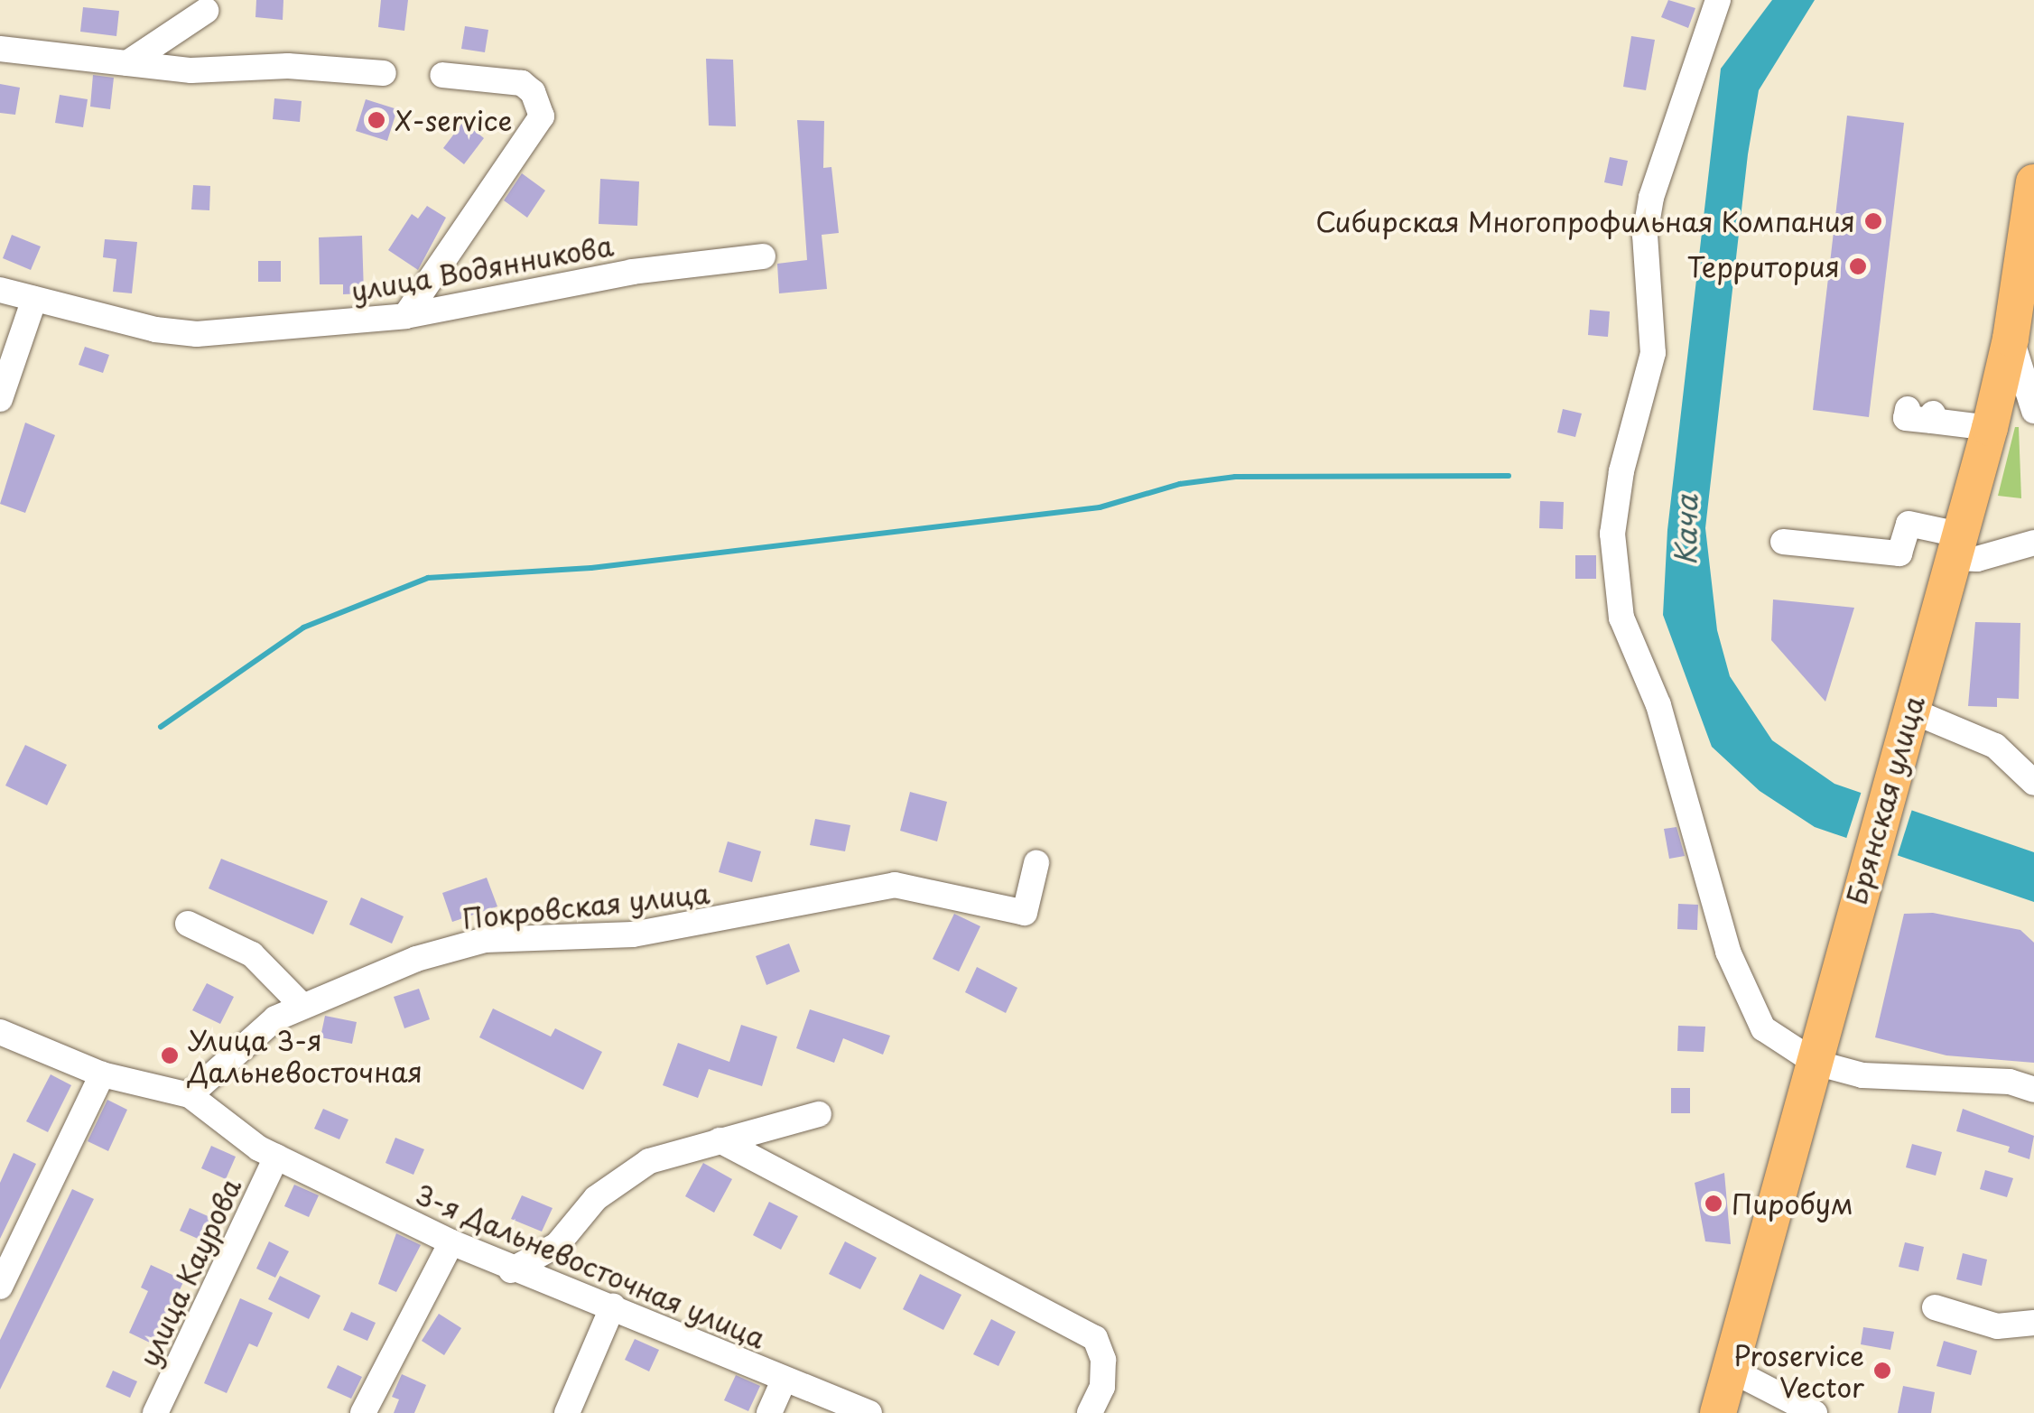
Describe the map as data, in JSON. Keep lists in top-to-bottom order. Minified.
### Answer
{"streets":{"highway":["Брянская улица"],"street":["улица Водянникова","Покровская улица","3-я Дальневосточная улица","улица Каурова"]},"crossings":[["Покровская улица","3-я Дальневосточная улица"],["3-я Дальневосточная улица","улица Каурова"]],"water":["Кача"],"places":["X-service","Сибирская Многопрофильная Компания","Территория","Улица 3-я Дальневосточная","Пиробум","Proservice Vector"]}
